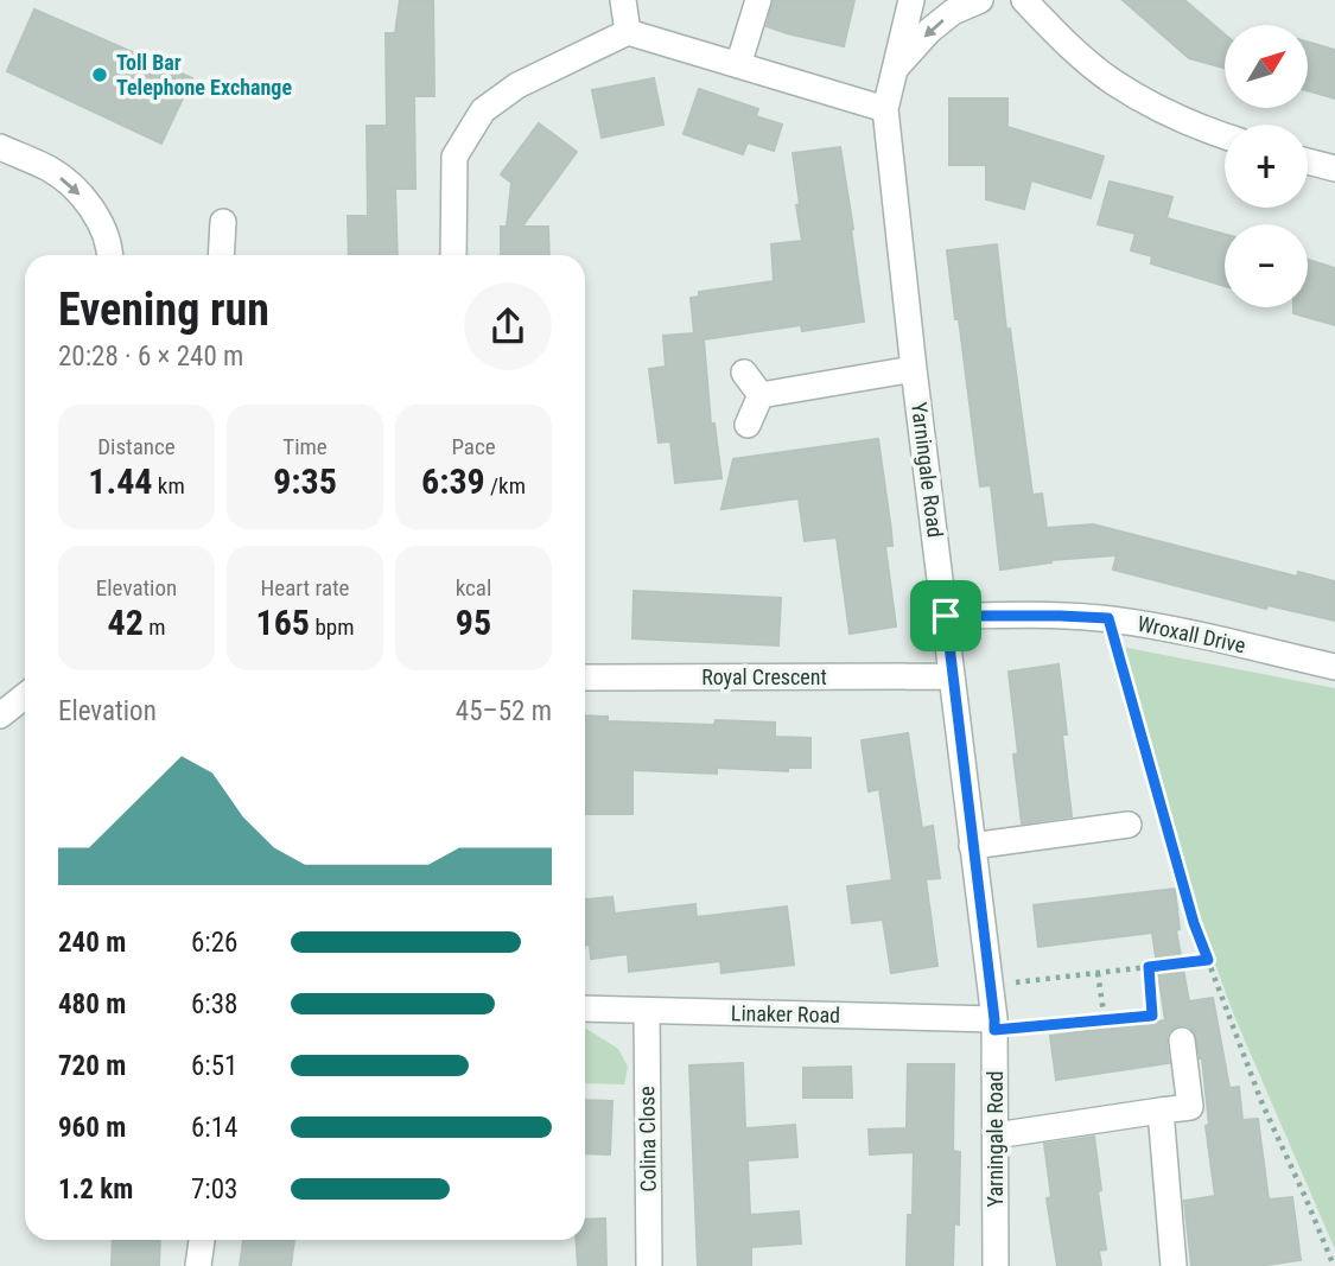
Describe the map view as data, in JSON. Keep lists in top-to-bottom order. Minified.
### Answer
{"streets":{"street":["Yarningale Road","Wroxall Drive","Royal Crescent","Linaker Road","Colina Close"]},"crossings":[["Yarningale Road","Wroxall Drive"],["Yarningale Road","Royal Crescent"],["Yarningale Road","Linaker Road"],["Linaker Road","Colina Close"]],"places":["Toll Bar Telephone Exchange"],"north":"top right","page":{"map_buttons":["+","−"],"heading":["Evening run","20:28 · 6 × 240 m"],"stats":[["Distance","1.44 km"],["Time","9:35"],["Pace","6:39 /km"],["Elevation","42 m"],["Heart rate","165 bpm"],["kcal","95"]],"chart":["Elevation","45–52 m"],"list":[{"name":"240 m","note":"6:26"},{"name":"480 m","note":"6:38"},{"name":"720 m","note":"6:51"},{"name":"960 m","note":"6:14"},{"name":"1.2 km","note":"7:03"}]}}
